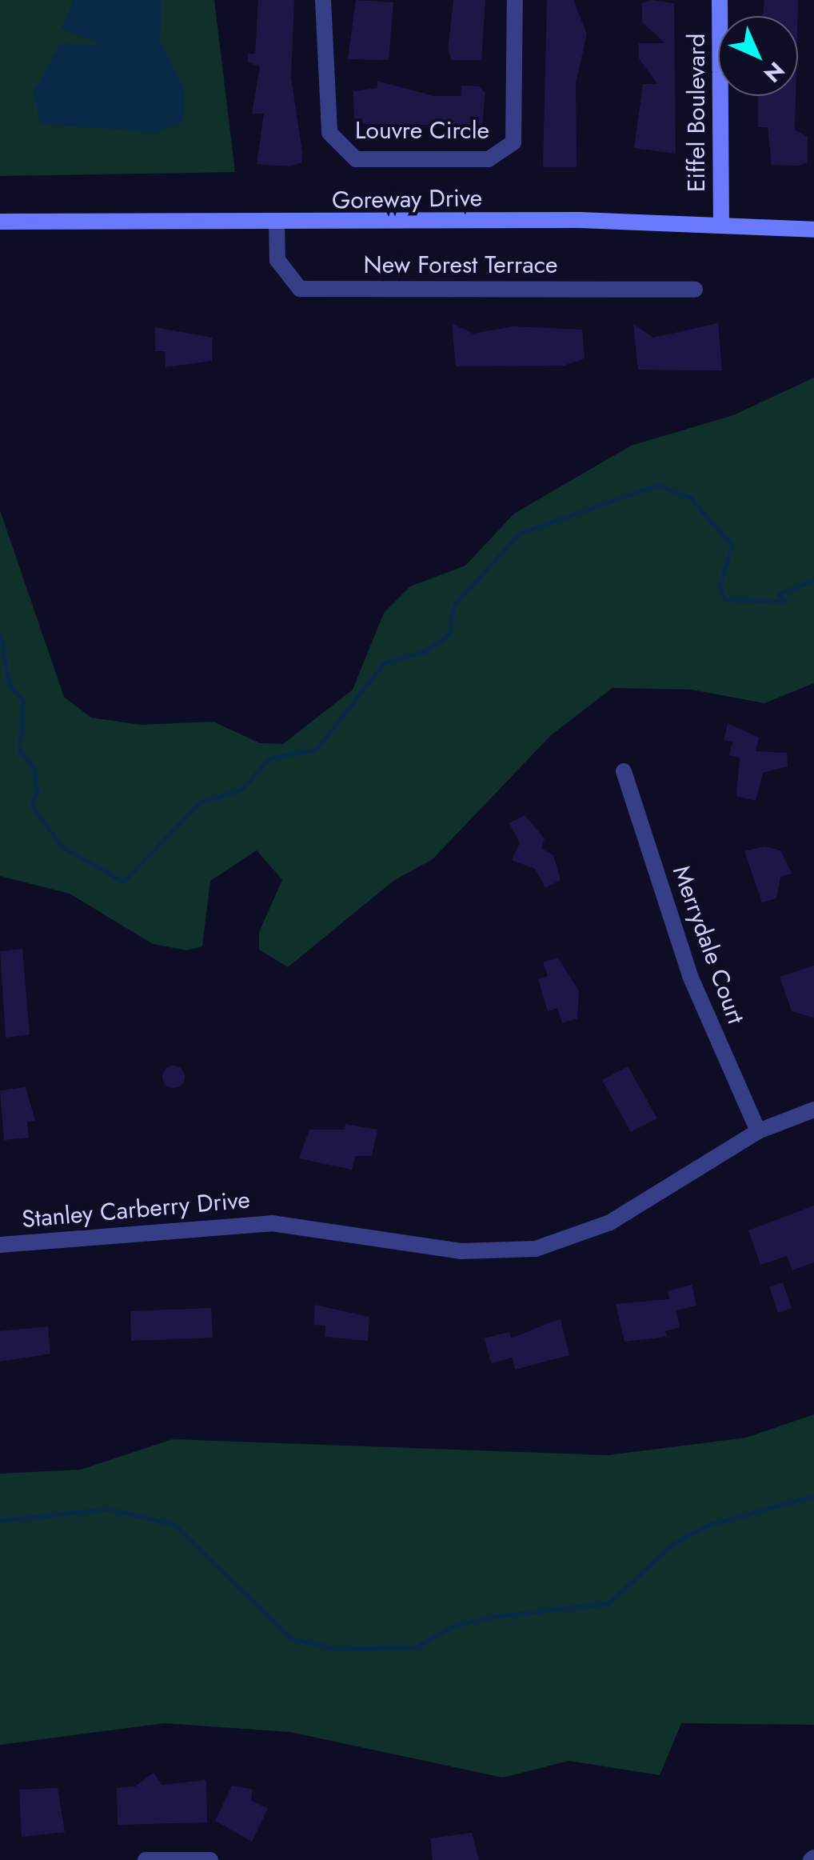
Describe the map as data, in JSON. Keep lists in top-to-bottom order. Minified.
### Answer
{"streets":{"street":["Eiffel Boulevard","Louvre Circle","Goreway Drive","New Forest Terrace","Merrydale Court","Stanley Carberry Drive"]},"crossings":[["Eiffel Boulevard","Goreway Drive"],["Goreway Drive","New Forest Terrace"],["Merrydale Court","Stanley Carberry Drive"]],"north":"bottom right"}
